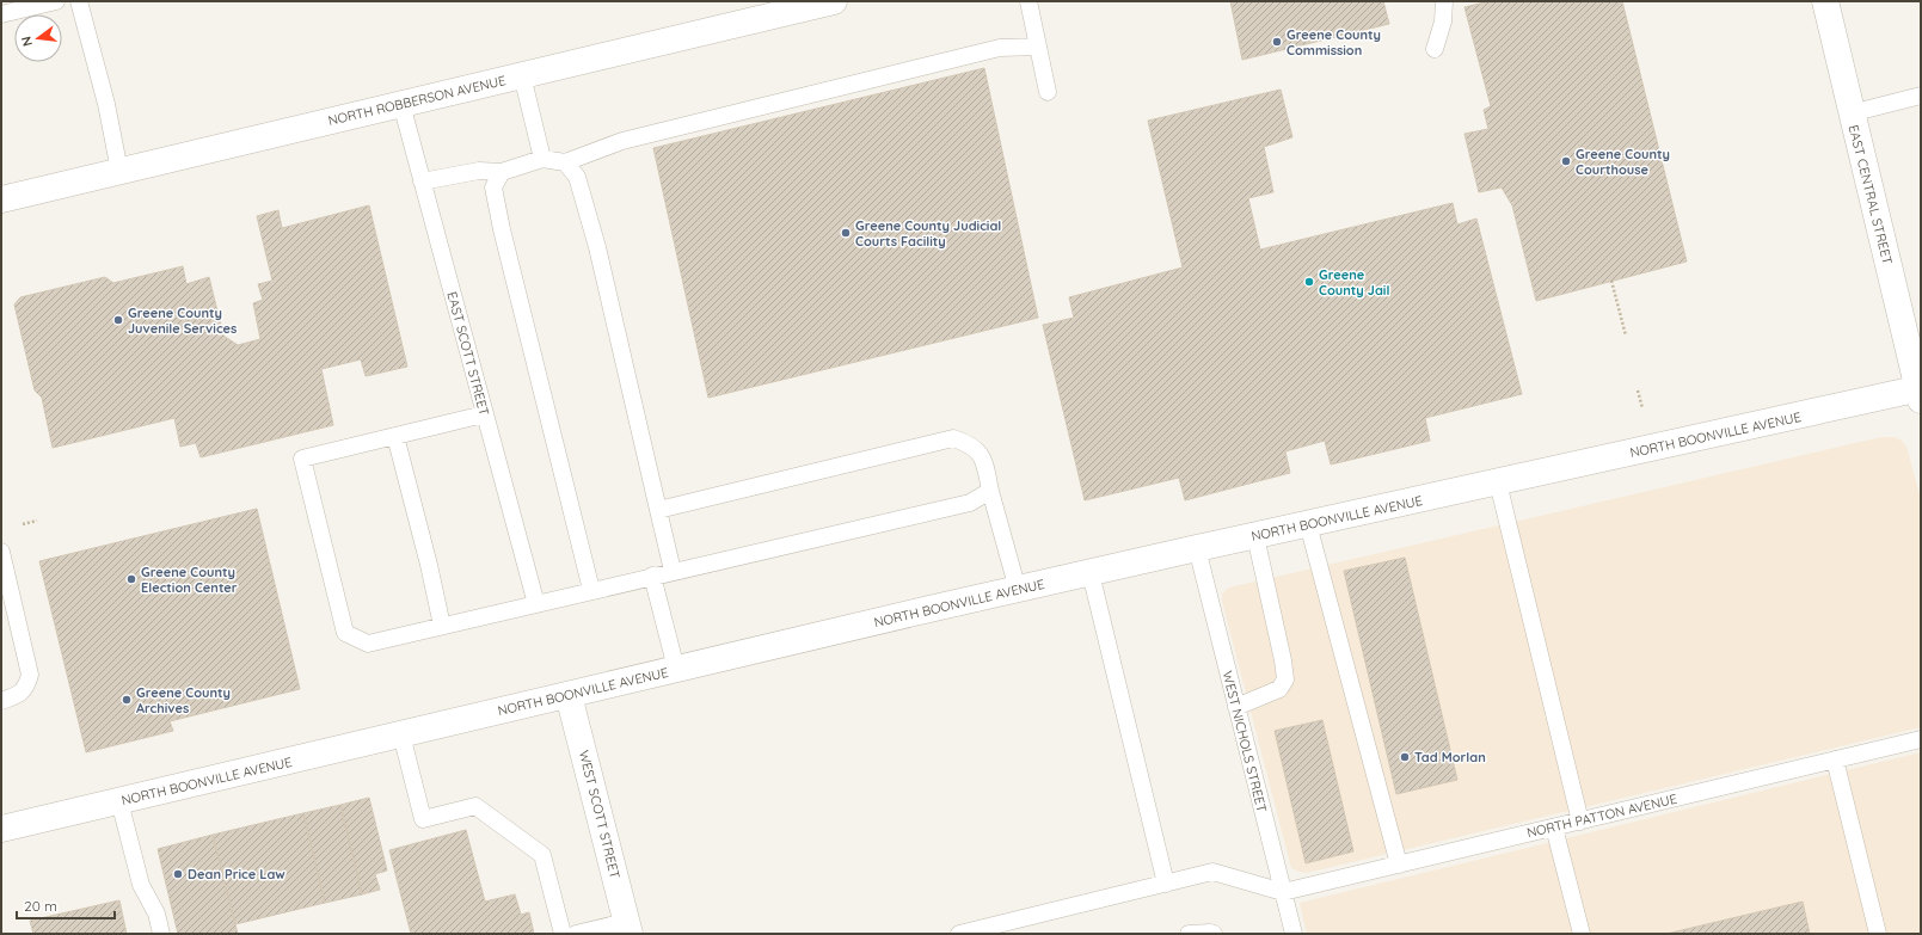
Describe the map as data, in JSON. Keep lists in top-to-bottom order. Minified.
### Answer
{"streets":{"street":["NORTH ROBBERSON AVENUE","EAST CENTRAL STREET","NORTH BOONVILLE AVENUE","WEST SCOTT STREET"],"lane":["EAST SCOTT STREET","WEST NICHOLS STREET","NORTH PATTON AVENUE"]},"crossings":[["NORTH ROBBERSON AVENUE","EAST SCOTT STREET"],["EAST CENTRAL STREET","NORTH BOONVILLE AVENUE"],["NORTH BOONVILLE AVENUE","WEST NICHOLS STREET"],["NORTH BOONVILLE AVENUE","WEST SCOTT STREET"],["WEST NICHOLS STREET","NORTH PATTON AVENUE"]],"places":["Greene County Commission","Greene County Courthouse","Greene County Judicial Courts Facility","Greene County Jail","Greene County Juvenile Services","Greene County Election Center","Greene County Archives","Tad Morlan","Dean Price Law"],"scale_bar":"20 m","north":"left"}
